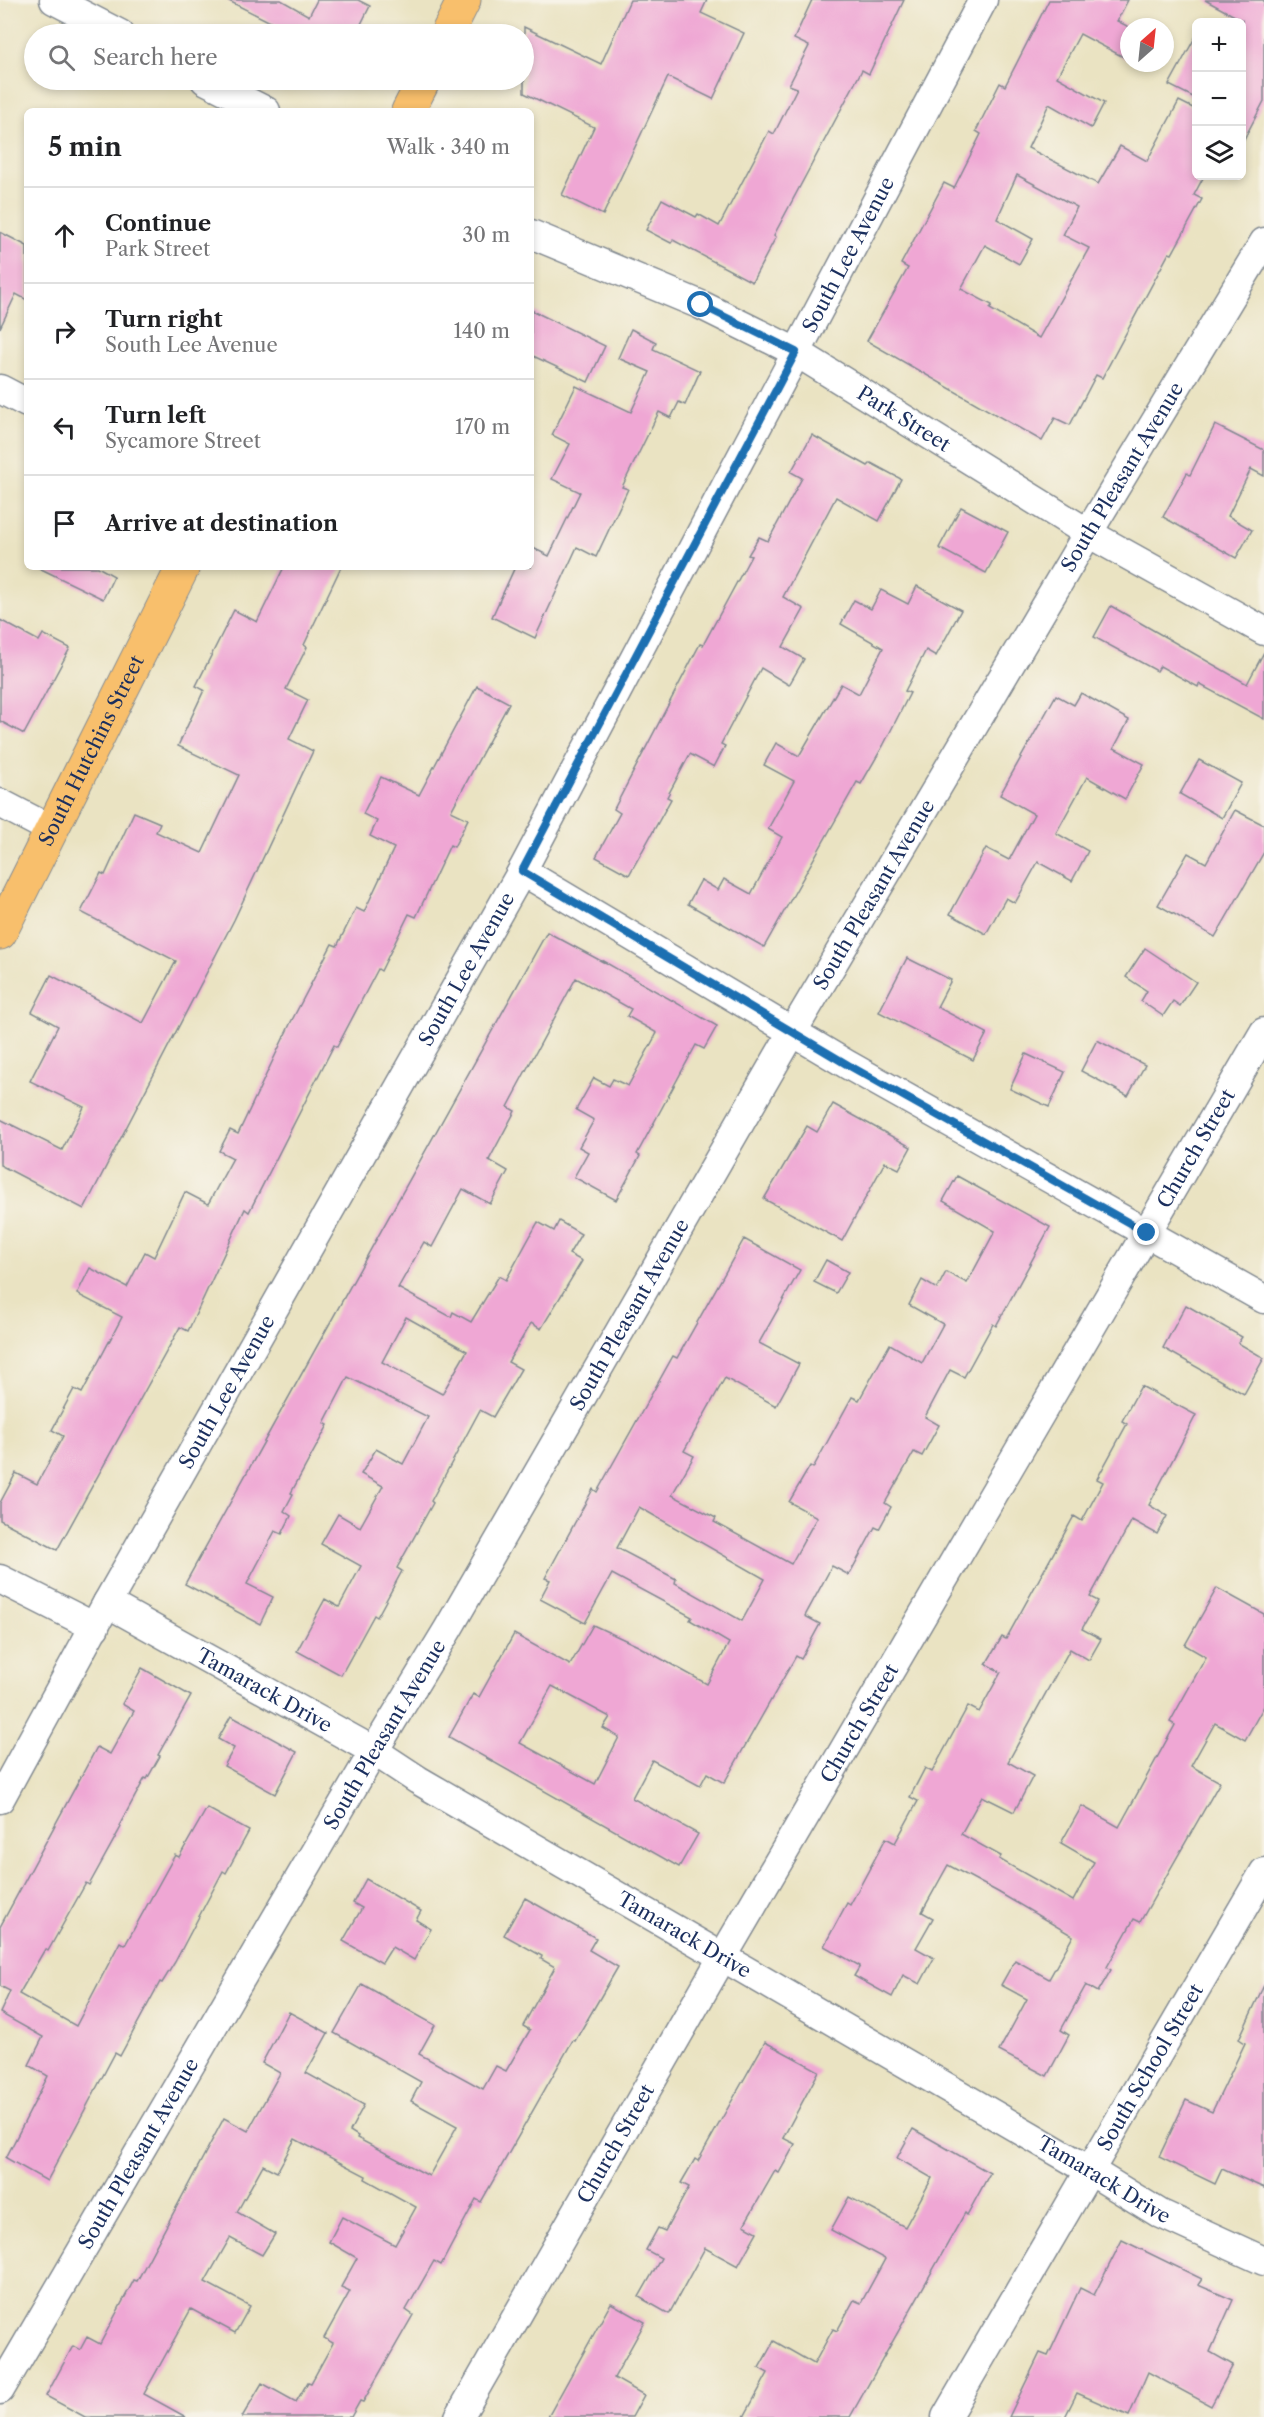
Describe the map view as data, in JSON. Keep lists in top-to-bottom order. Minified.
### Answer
{"streets":{"main road":["South Hutchins Street"],"street":["South Lee Avenue","Park Street","South Pleasant Avenue","Church Street","Tamarack Drive","South School Street"]},"crossings":[["South Lee Avenue","Park Street"],["South Lee Avenue","Tamarack Drive"],["Park Street","South Pleasant Avenue"],["South Pleasant Avenue","Tamarack Drive"],["Church Street","Tamarack Drive"],["Tamarack Drive","South School Street"]],"north":"top right","page":{"map_buttons":["+","−"],"search":"Search here","heading":["5 min","Walk · 340 m"],"list":[["Continue","Park Street","30 m"],["Turn right","South Lee Avenue","140 m"],["Turn left","Sycamore Street","170 m"],"Arrive at destination"]}}
